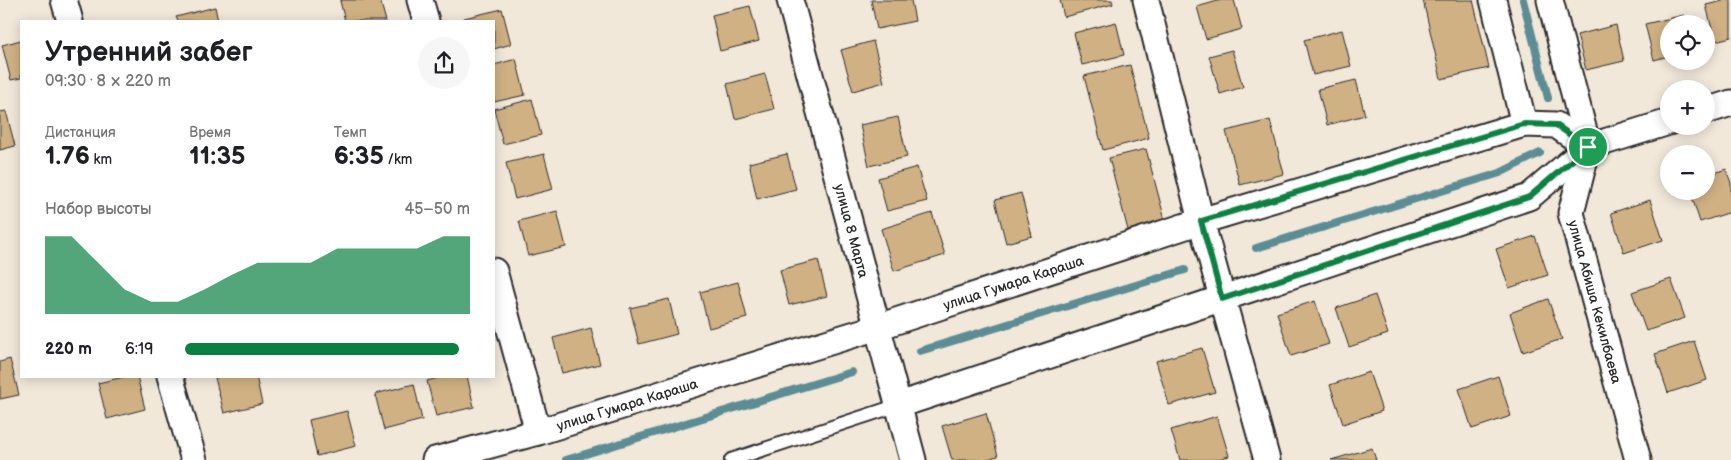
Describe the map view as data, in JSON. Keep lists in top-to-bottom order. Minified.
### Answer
{"streets":{"street":["улица 8 Марта","улица Гумара Караша","улица Абиша Кекилбаева"]},"crossings":[["улица 8 Марта","улица Гумара Караша"],["улица Гумара Караша","улица Абиша Кекилбаева"]],"page":{"map_buttons":["+","−"],"heading":["Утренний забег","09:30 · 8 × 220 m"],"stats":[["Дистанция","1.76 km"],["Время","11:35"],["Темп","6:35 /km"]],"chart":["Набор высоты","45–50 m"],"list":[{"name":"220 m","note":"6:19"}]}}
